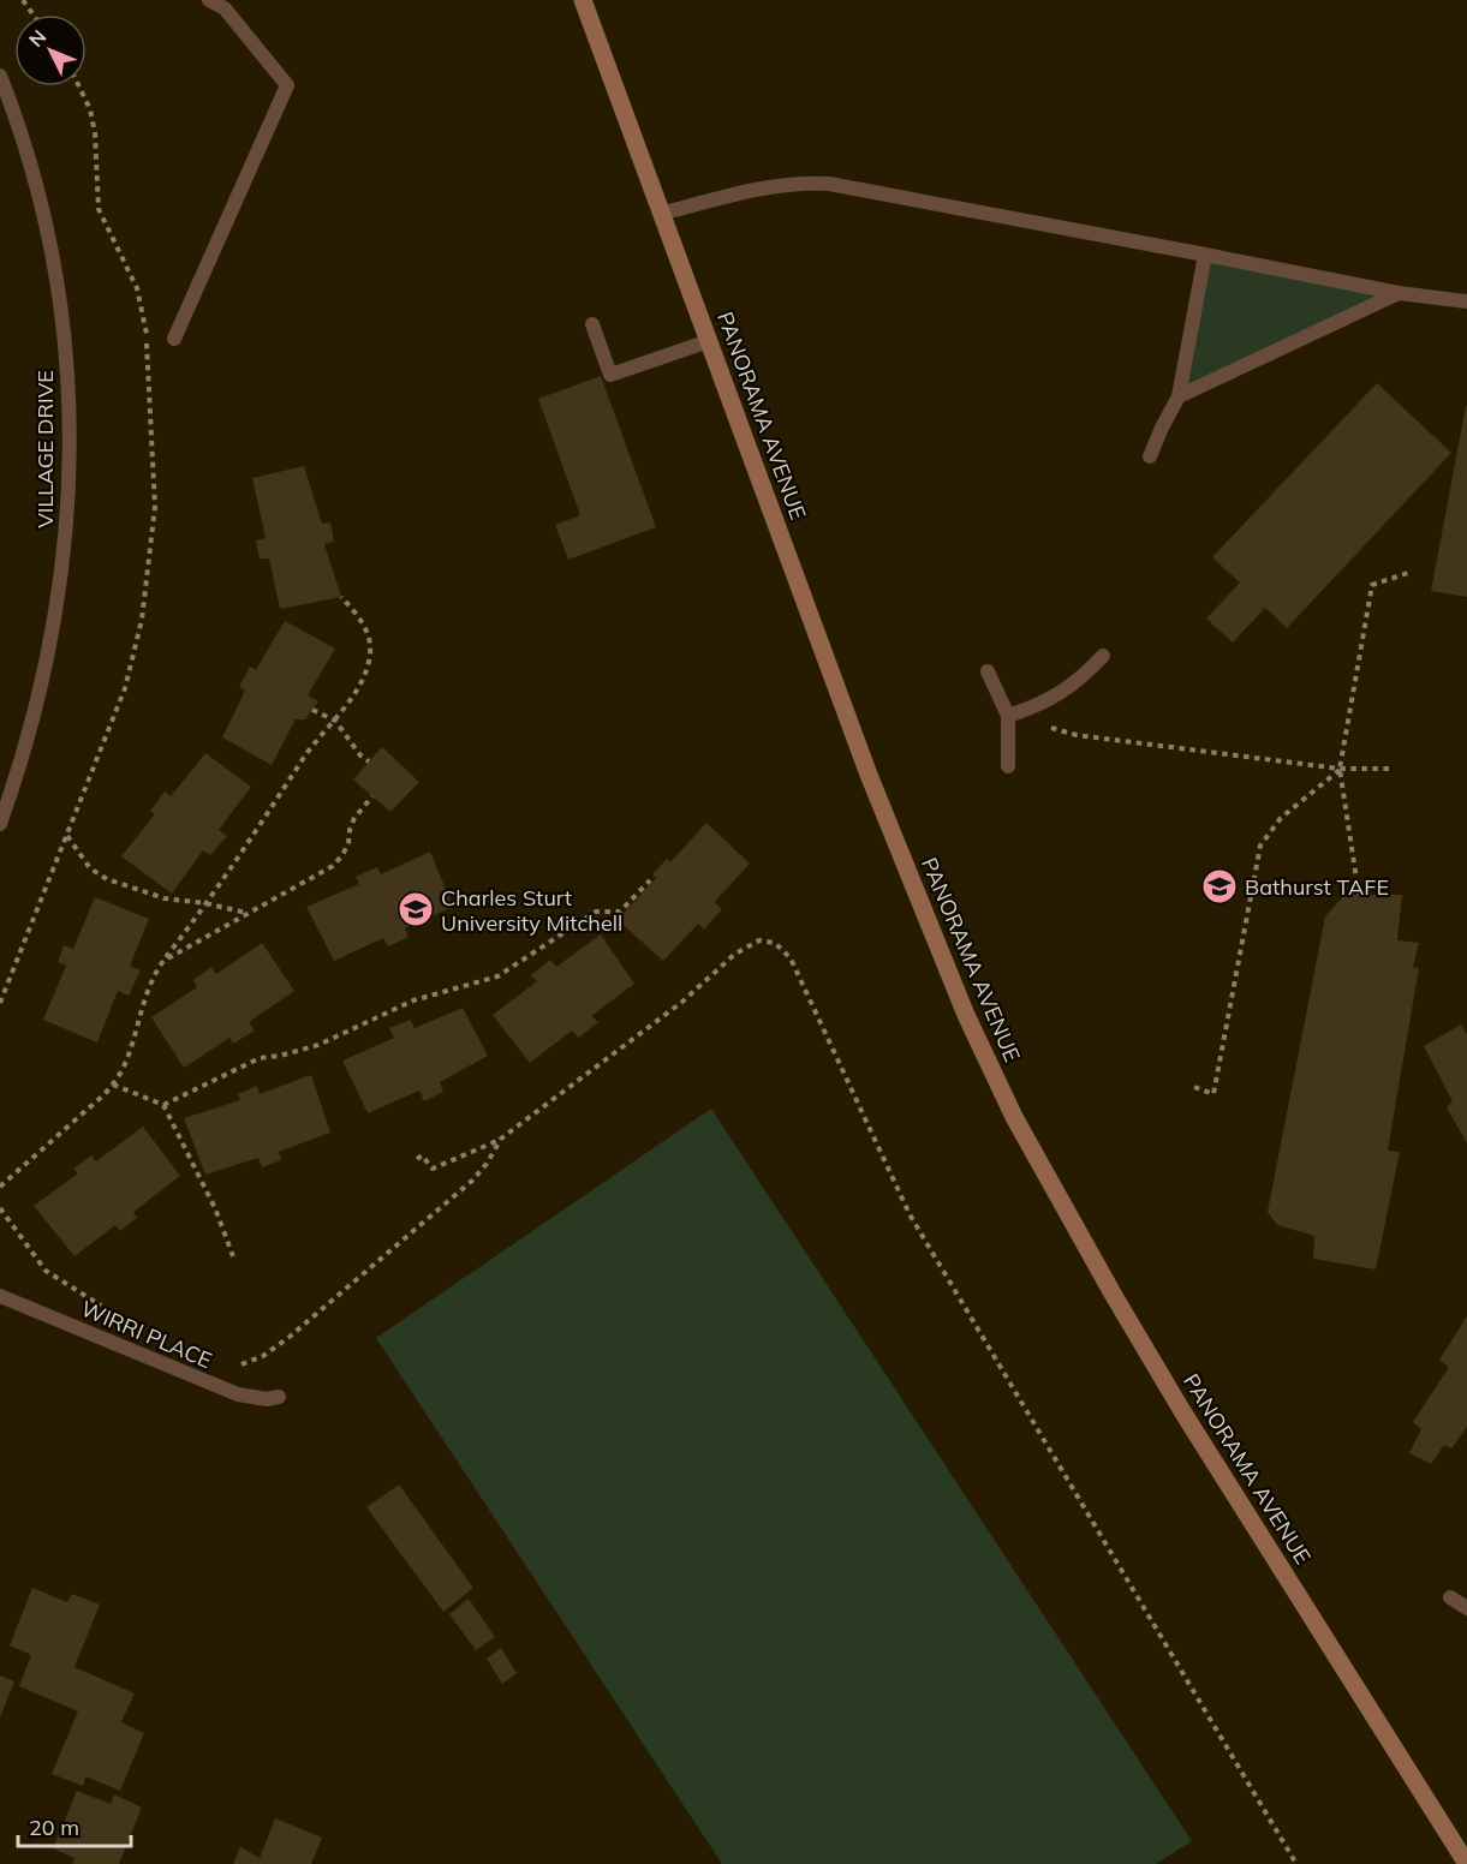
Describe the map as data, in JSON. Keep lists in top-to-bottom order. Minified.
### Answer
{"streets":{"street":["PANORAMA AVENUE"],"lane":["VILLAGE DRIVE","WIRRI PLACE"]},"places":{"school or university":["Bathurst TAFE","Charles Sturt University Mitchell"]},"scale_bar":"20 m","north":"top left"}
